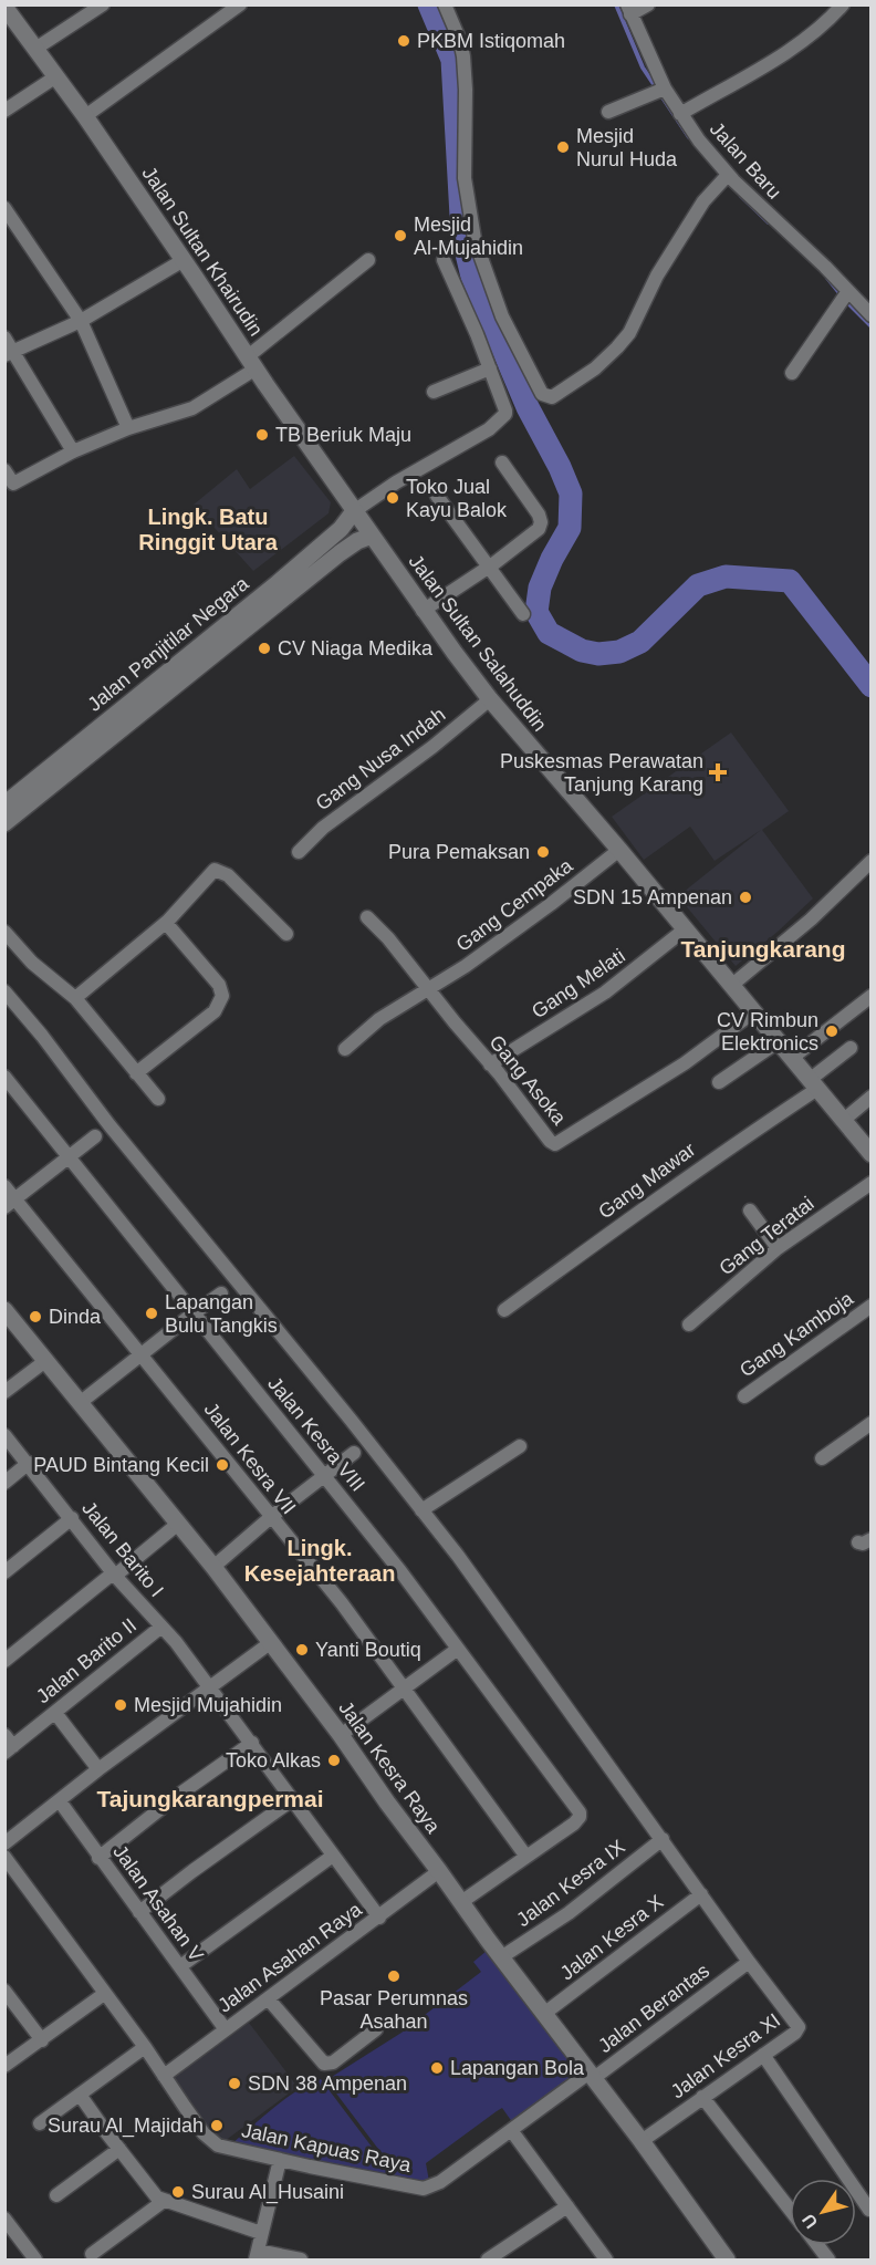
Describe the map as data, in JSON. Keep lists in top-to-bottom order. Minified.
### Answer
{"streets":{"main road":["Jalan Sultan Khairudin","Jalan Sultan Salahuddin","Jalan Panjitilar Negara","Jalan Kesra Raya"],"street":["Jalan Baru","Gang Nusa Indah","Gang Cempaka","Gang Melati","Gang Asoka","Gang Mawar","Gang Teratai","Gang Kamboja","Jalan Kesra VIII","Jalan Kesra VII","Jalan Barito I","Jalan Barito II","Jalan Kesra IX","Jalan Asahan V","Jalan Kesra X","Jalan Asahan Raya","Jalan Berantas","Jalan Kesra XI","Jalan Kapuas Raya"]},"crossings":[["Jalan Sultan Khairudin","Jalan Sultan Salahuddin"],["Jalan Sultan Khairudin","Jalan Panjitilar Negara"],["Jalan Sultan Salahuddin","Jalan Panjitilar Negara"],["Jalan Sultan Salahuddin","Gang Nusa Indah"],["Jalan Sultan Salahuddin","Gang Cempaka"],["Jalan Sultan Salahuddin","Gang Melati"],["Jalan Sultan Salahuddin","Gang Asoka"],["Jalan Sultan Salahuddin","Gang Mawar"],["Gang Cempaka","Gang Asoka"],["Gang Melati","Gang Asoka"],["Jalan Kesra VIII","Jalan Kesra VII"],["Jalan Barito I","Jalan Barito II"],["Jalan Barito I","Jalan Asahan Raya"],["Jalan Kesra Raya","Jalan Kesra IX"],["Jalan Kesra Raya","Jalan Kesra X"],["Jalan Kesra Raya","Jalan Asahan Raya"],["Jalan Kesra Raya","Jalan Berantas"],["Jalan Kesra Raya","Jalan Kesra XI"],["Jalan Kesra Raya","Jalan Kapuas Raya"],["Jalan Asahan V","Jalan Asahan Raya"],["Jalan Asahan Raya","Jalan Kapuas Raya"],["Jalan Berantas","Jalan Kesra XI"],["Jalan Berantas","Jalan Kapuas Raya"]],"districts":["Lingk. Batu Ringgit Utara","Tanjungkarang","Lingk. Kesejahteraan","Tajungkarangpermai"],"places":{"other":["PKBM Istiqomah","Mesjid Nurul Huda","Mesjid Al-Mujahidin","TB Beriuk Maju","Toko Jual Kayu Balok","CV Niaga Medika","Pura Pemaksan","SDN 15 Ampenan","CV Rimbun Elektronics","Lapangan Bulu Tangkis","Dinda","PAUD Bintang Kecil","Yanti Boutiq","Mesjid Mujahidin","Toko Alkas","Pasar Perumnas Asahan","Lapangan Bola","SDN 38 Ampenan","Surau Al_Majidah","Surau Al_Husaini"],"health":["Puskesmas Perawatan Tanjung Karang"]},"north":"bottom left"}
